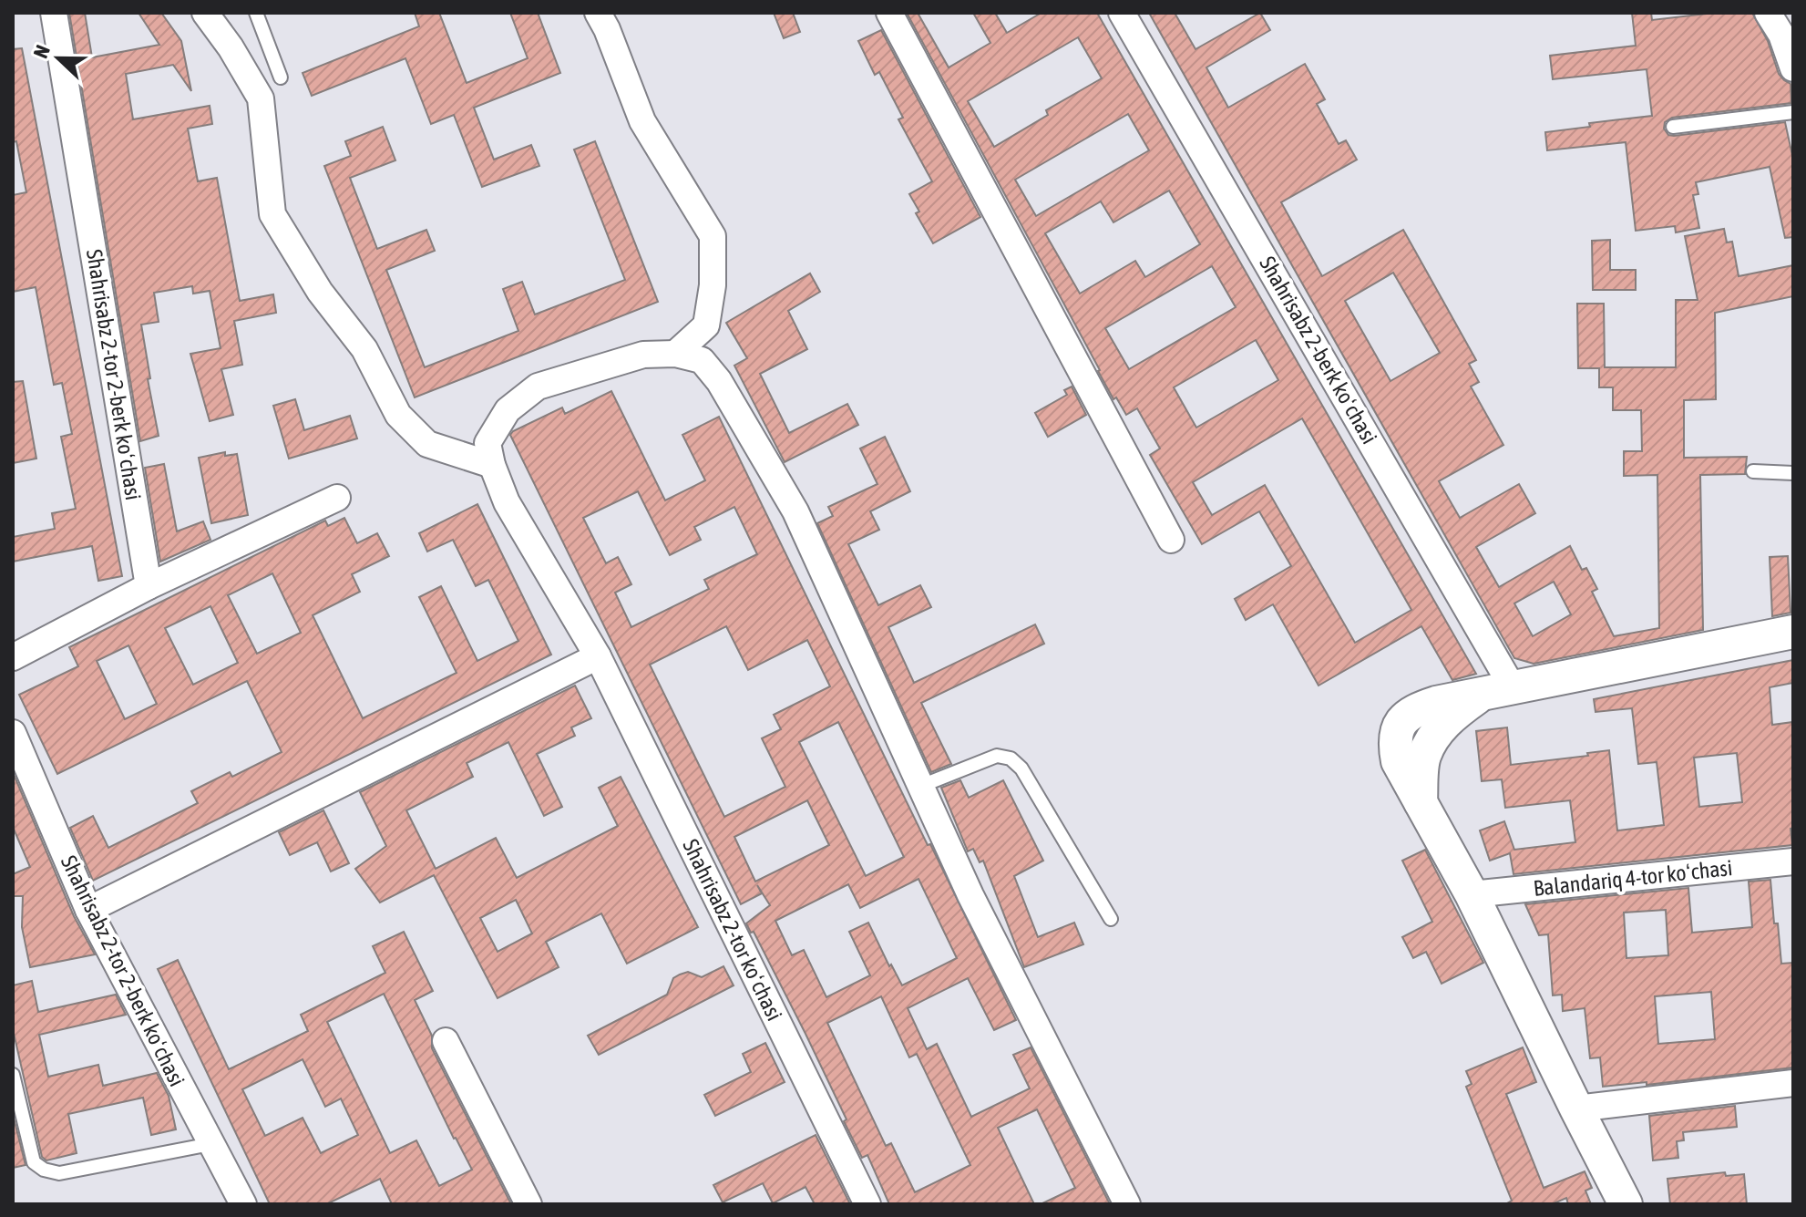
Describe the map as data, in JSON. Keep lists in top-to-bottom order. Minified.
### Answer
{"streets":{"street":["Shahrisabz 2-berk koʻchasi","Shahrisabz 2-tor 2-berk koʻchasi","Balandariq 4-tor koʻchasi","Shahrisabz 2-tor koʻchasi"]},"north":"left"}
